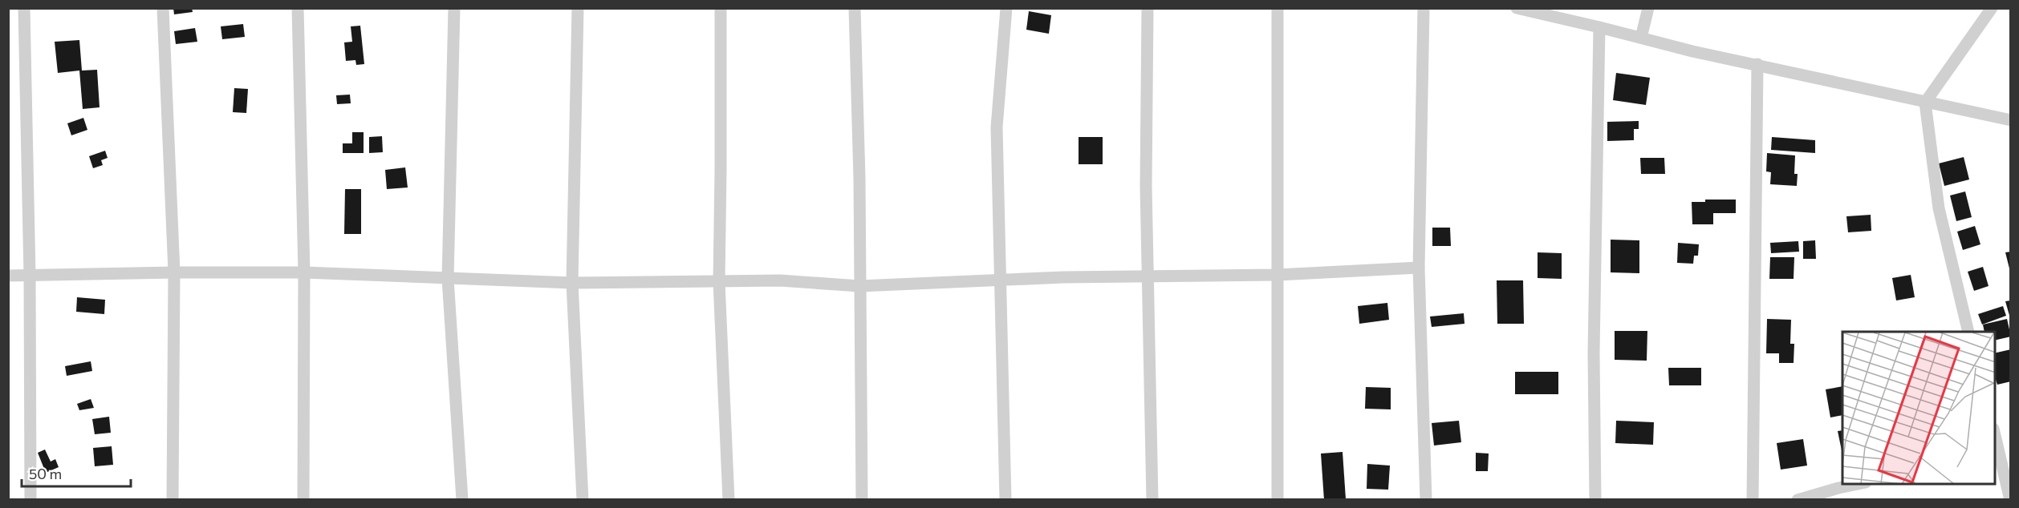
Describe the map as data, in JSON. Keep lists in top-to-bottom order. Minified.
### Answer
{"scale_bar":"50 m"}
